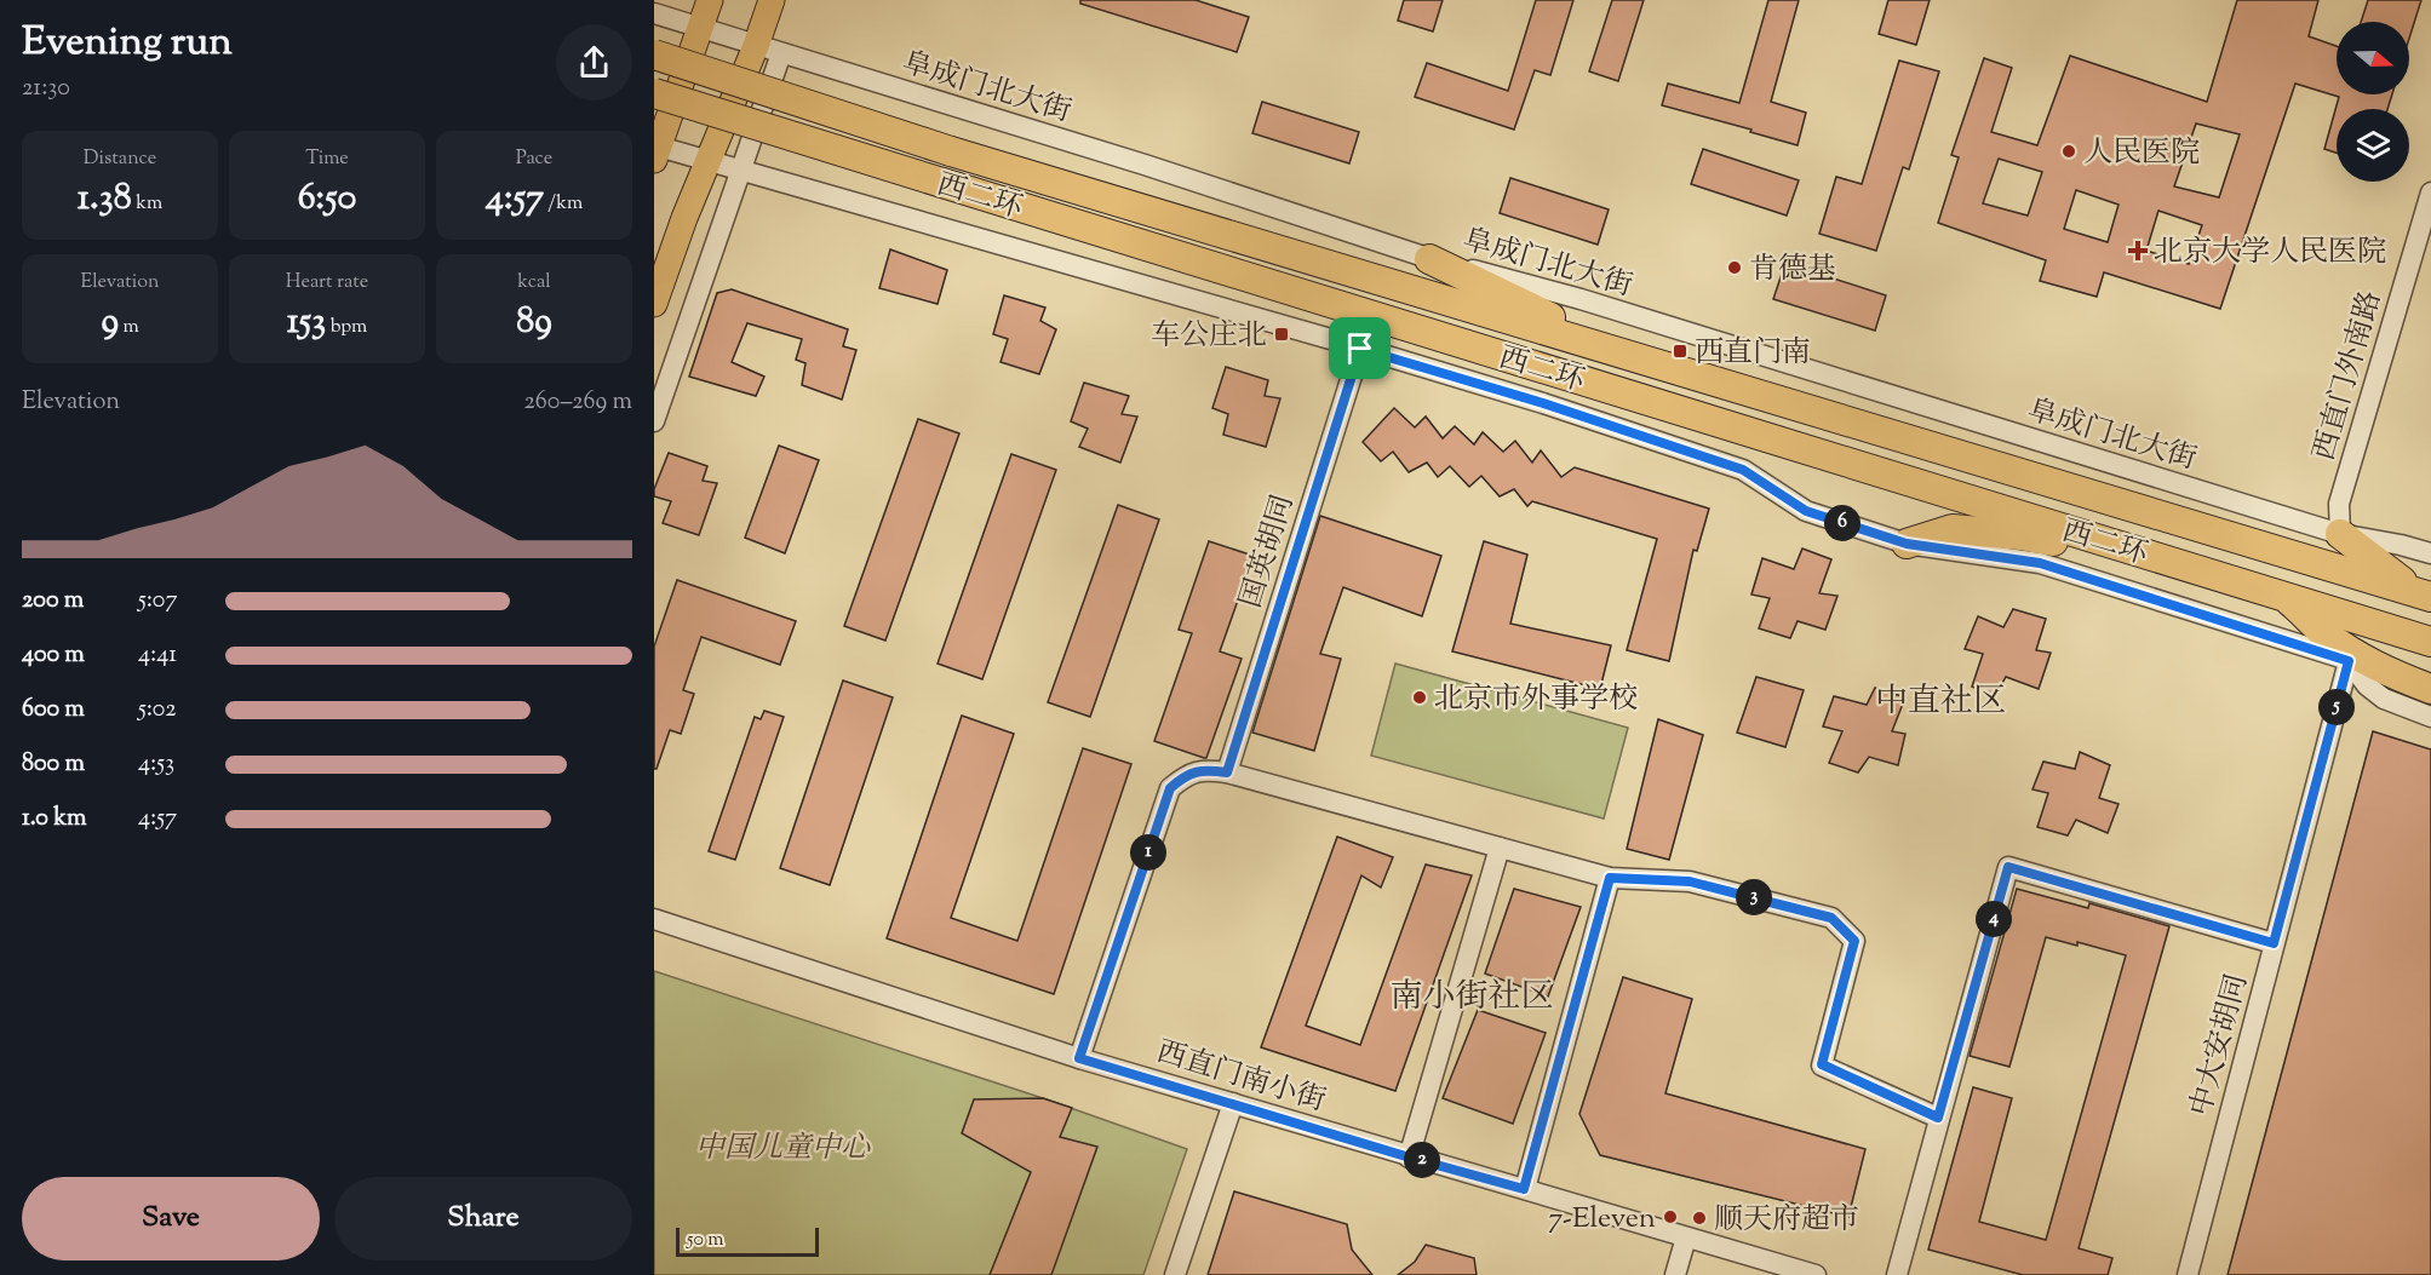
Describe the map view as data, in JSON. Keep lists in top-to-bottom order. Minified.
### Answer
{"streets":{"highway":["西二环"],"street":["阜成门北大街","西直门外南路","国英胡同","中大安胡同","西直门南小街"]},"crossings":[["阜成门北大街","西直门外南路"]],"districts":["中直社区","南小街社区"],"parks":["中国儿童中心"],"places":{"other":["人民医院","肯德基","北京市外事学校","7-Eleven","顺天府超市"],"health":["北京大学人民医院"],"transit":["车公庄北","西直门南"]},"scale_bar":"50 m","north":"right","page":{"heading":["Evening run","21:30"],"stats":[["Distance","1.38 km"],["Time","6:50"],["Pace","4:57 /km"],["Elevation","9 m"],["Heart rate","153 bpm"],["kcal","89"]],"chart":["Elevation","260–269 m"],"pins":["6","5","1","3","4","2"],"list":[{"name":"200 m","note":"5:07"},{"name":"400 m","note":"4:41"},{"name":"600 m","note":"5:02"},{"name":"800 m","note":"4:53"},{"name":"1.0 km","note":"4:57"}],"buttons":["Save","Share"],"scale":"50 m"}}
